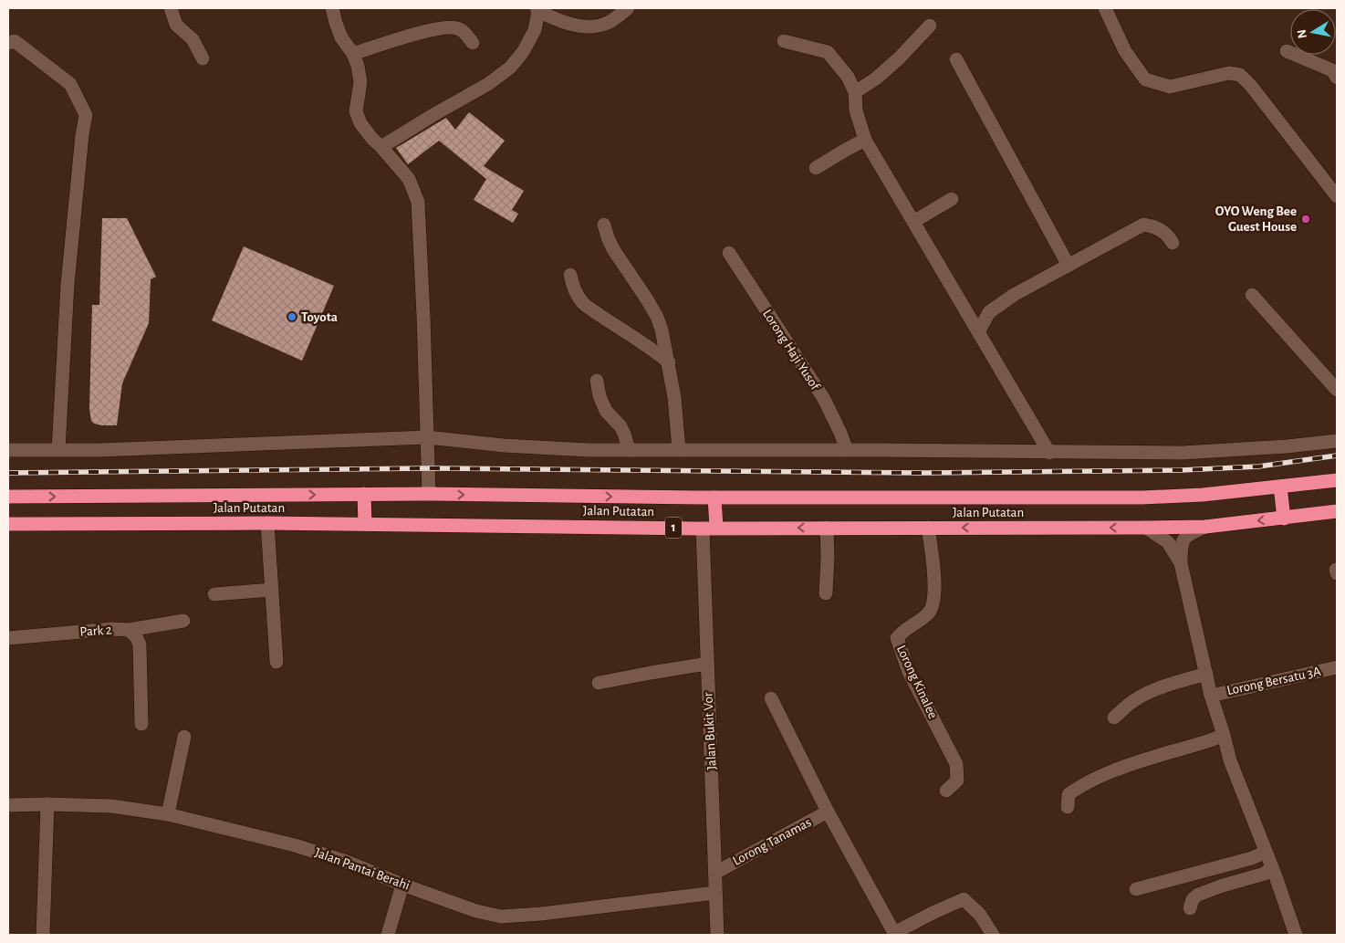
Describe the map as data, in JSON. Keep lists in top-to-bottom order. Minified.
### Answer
{"streets":{"highway":["Jalan Putatan","1"],"street":["Lorong Haji Yusof","Park 2","Lorong Bersatu 3A","Lorong Kinalee","Jalan Bukit Vor","Lorong Tanamas","Jalan Pantai Berahi"]},"crossings":[["Jalan Putatan","Lorong Kinalee"],["Jalan Putatan","Jalan Bukit Vor"],["Jalan Bukit Vor","Lorong Tanamas"],["Jalan Bukit Vor","Jalan Pantai Berahi"]],"places":["OYO Weng Bee Guest House","Toyota"],"north":"left"}
